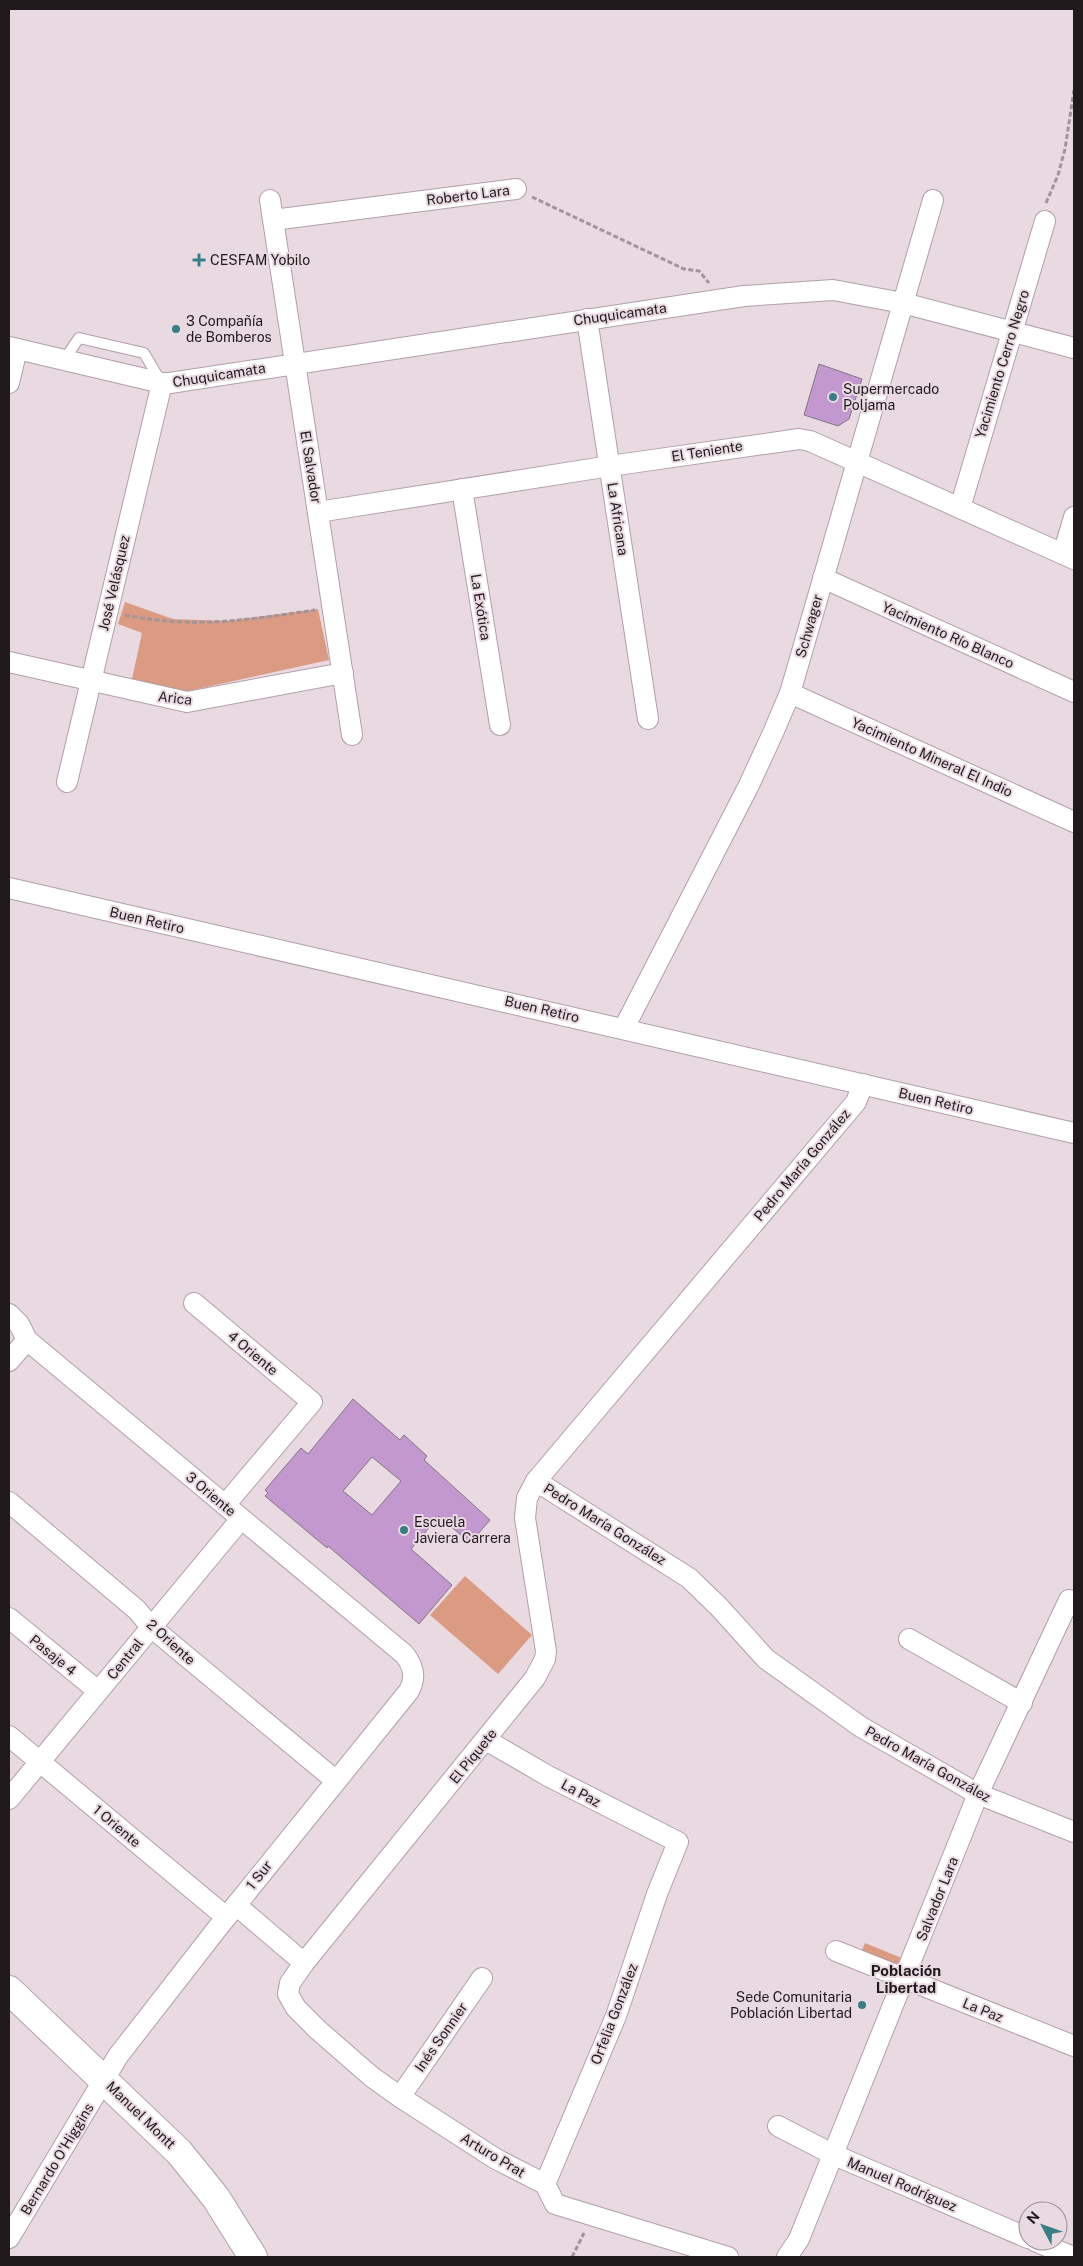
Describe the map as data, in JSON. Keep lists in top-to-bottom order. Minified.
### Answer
{"streets":{"main road":["Manuel Montt"],"street":["Roberto Lara","Chuquicamata","Yacimiento Cerro Negro","El Teniente","El Salvador","La Africana","José Velásquez","La Exótica","Schwager","Yacimiento Río Blanco","Arica","Yacimiento Mineral El Indio","Buen Retiro","Pedro María González","4 Oriente","3 Oriente","2 Oriente","Pasaje 4","Central","El Piquete","La Paz","1 Oriente","1 Sur","Salvador Lara","Orfelia González","Inés Sonnier","Arturo Prat","Bernardo O'Higgins","Manuel Rodríguez"]},"crossings":[["Roberto Lara","Chuquicamata"],["Roberto Lara","El Salvador"],["Chuquicamata","Yacimiento Cerro Negro"],["Chuquicamata","El Salvador"],["Chuquicamata","La Africana"],["Chuquicamata","José Velásquez"],["Chuquicamata","Schwager"],["Yacimiento Cerro Negro","El Teniente"],["El Teniente","El Salvador"],["El Teniente","La Africana"],["El Teniente","La Exótica"],["El Teniente","Schwager"],["El Salvador","Arica"],["José Velásquez","Arica"],["Schwager","Yacimiento Río Blanco"],["Schwager","Yacimiento Mineral El Indio"],["Schwager","Buen Retiro"],["Buen Retiro","Pedro María González"],["Pedro María González","El Piquete"],["Pedro María González","Salvador Lara"],["4 Oriente","3 Oriente"],["3 Oriente","Central"],["3 Oriente","1 Sur"],["2 Oriente","Central"],["2 Oriente","1 Sur"],["Pasaje 4","Central"],["Central","1 Oriente"],["El Piquete","La Paz"],["El Piquete","1 Oriente"],["El Piquete","Arturo Prat"],["La Paz","Salvador Lara"],["La Paz","Orfelia González"],["1 Oriente","1 Sur"],["1 Sur","Manuel Montt"],["1 Sur","Bernardo O'Higgins"],["Salvador Lara","Manuel Rodríguez"],["Orfelia González","Arturo Prat"],["Inés Sonnier","Arturo Prat"],["Manuel Montt","Bernardo O'Higgins"]],"districts":["Población Libertad"],"places":{"health":["CESFAM Yobilo"],"other":["3 Compañía de Bomberos","Supermercado Poljama","Escuela Javiera Carrera","Sede Comunitaria Población Libertad"]},"north":"top left"}
